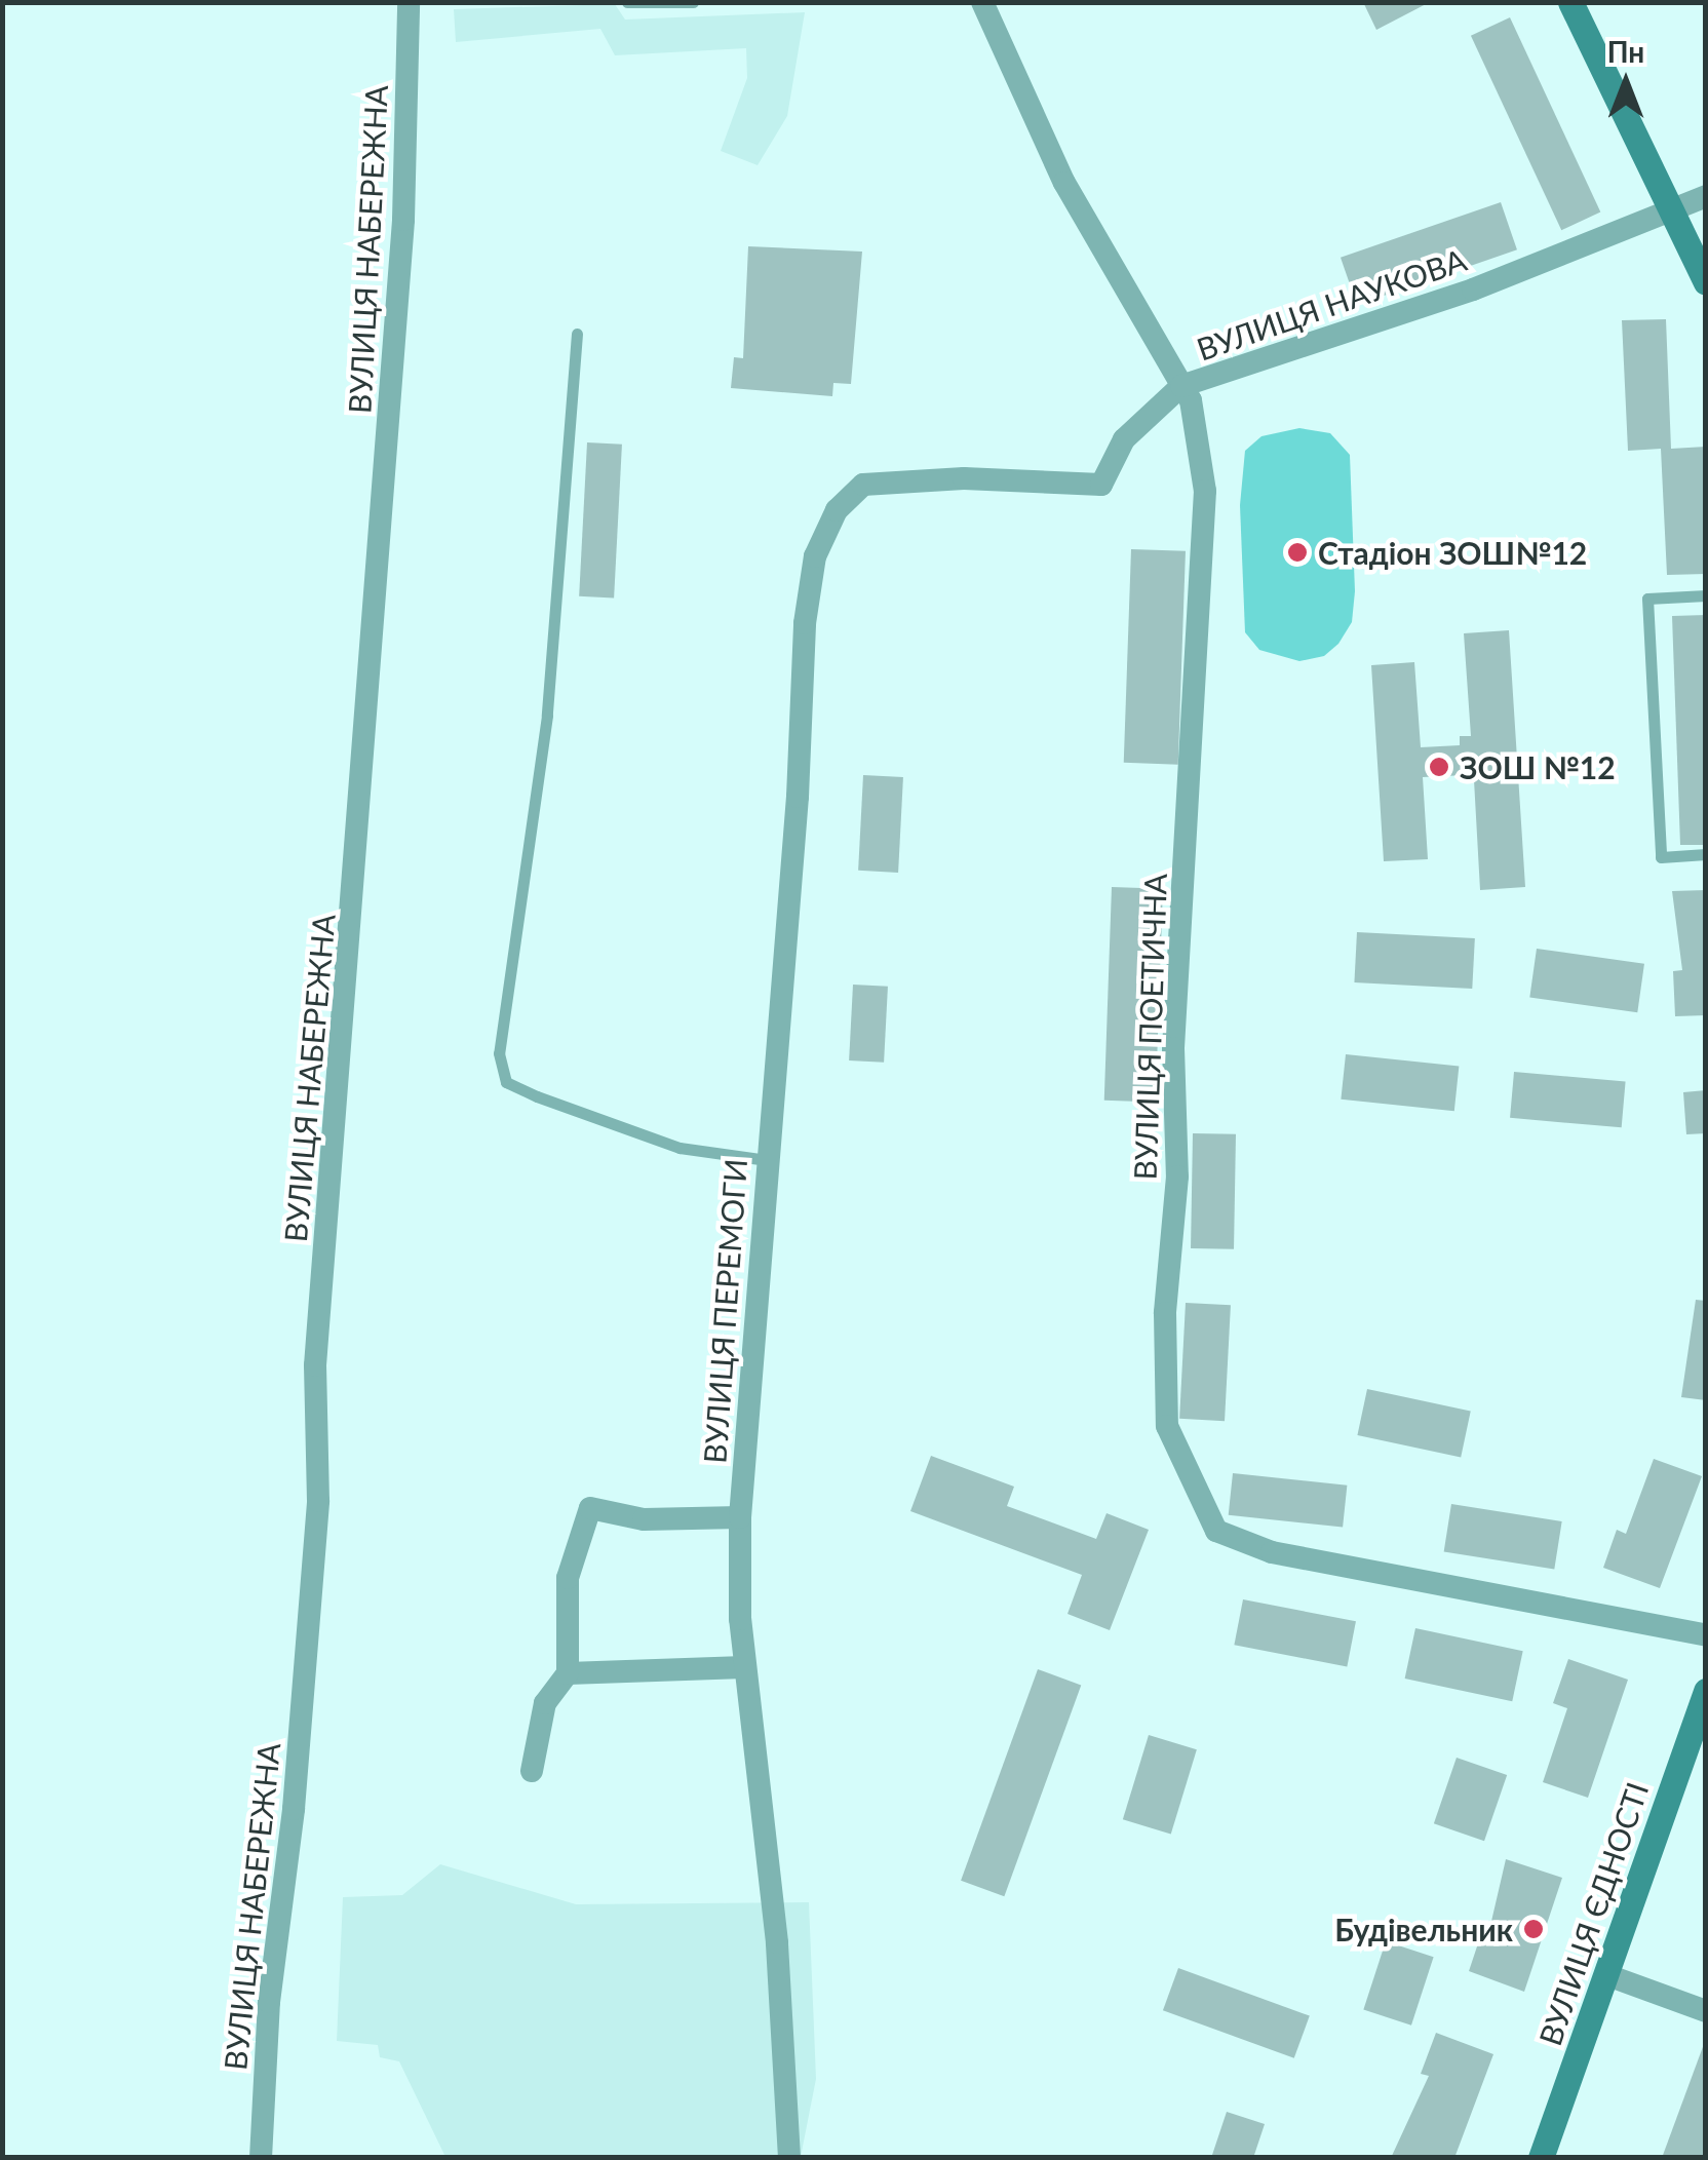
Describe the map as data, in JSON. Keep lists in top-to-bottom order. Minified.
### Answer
{"streets":{"street":["ВУЛИЦЯ НАБЕРЕЖНА","ВУЛИЦЯ НАУКОВА","ВУЛИЦЯ ПОЕТИЧНА","ВУЛИЦЯ ПЕРЕМОГИ","ВУЛИЦЯ ЄДНОСТІ"]},"crossings":[["ВУЛИЦЯ НАУКОВА","ВУЛИЦЯ ПОЕТИЧНА"],["ВУЛИЦЯ НАУКОВА","ВУЛИЦЯ ПЕРЕМОГИ"]],"places":["Стадіон ЗОШ№12","ЗОШ №12","Будівельник"],"north":"top"}
